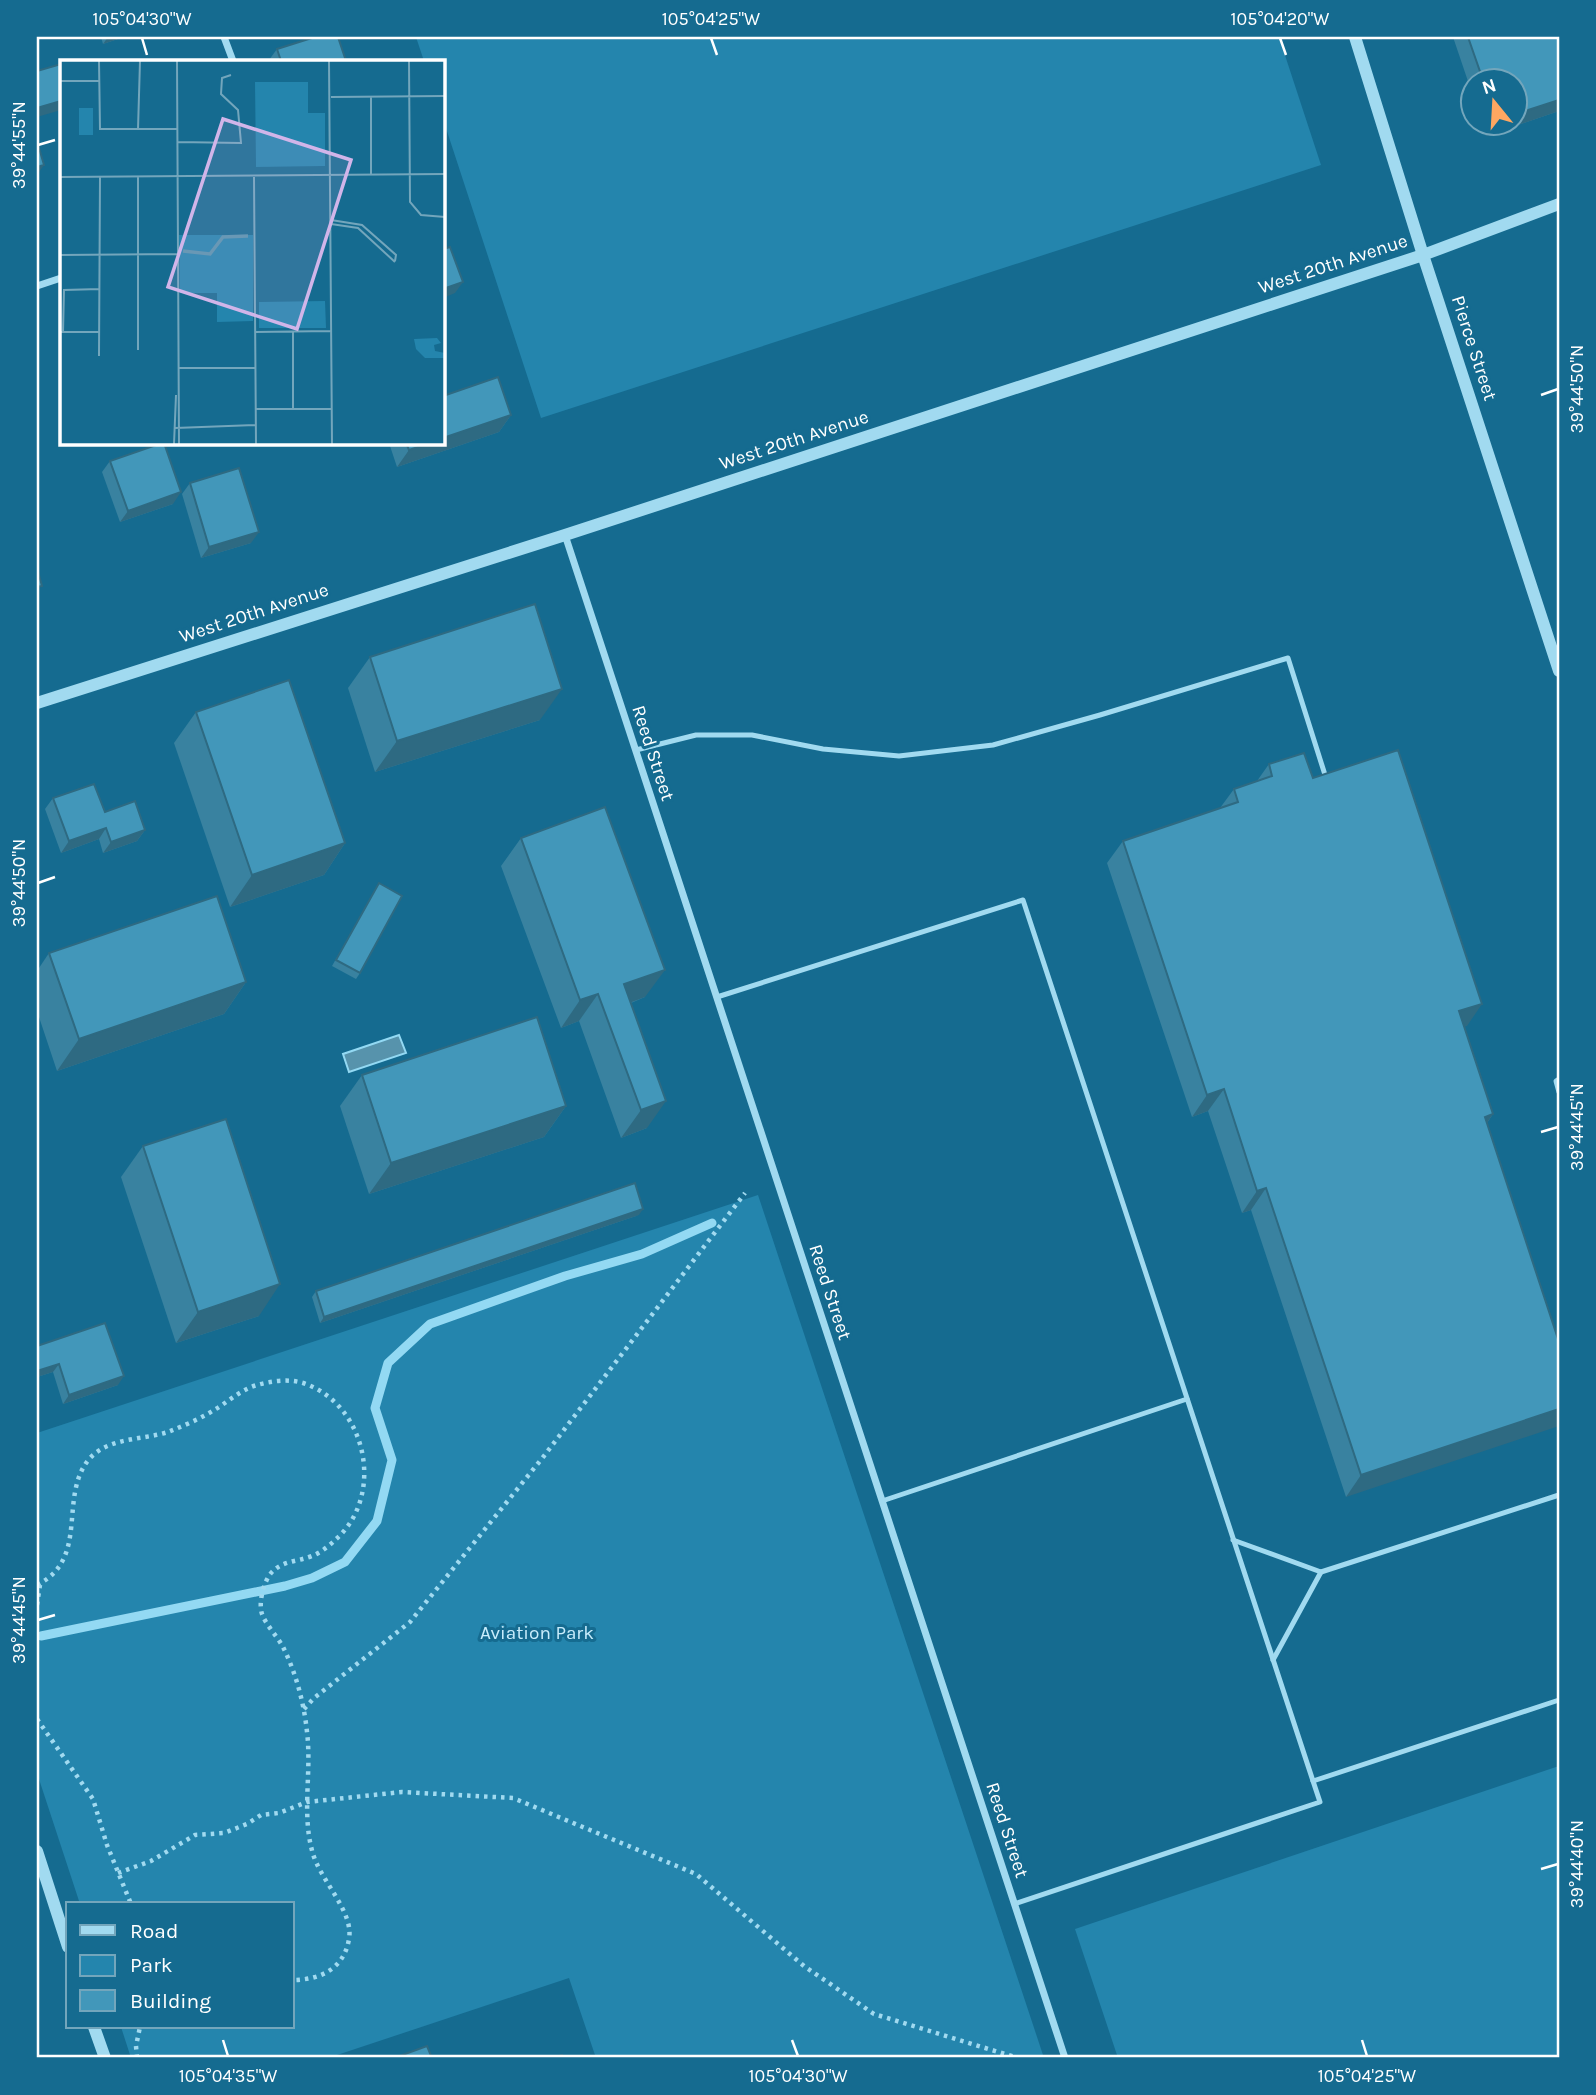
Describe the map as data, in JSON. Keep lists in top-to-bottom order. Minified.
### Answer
{"streets":{"street":["West 20th Avenue","Pierce Street","Reed Street"]},"crossings":[["West 20th Avenue","Pierce Street"],["West 20th Avenue","Reed Street"]],"parks":["Aviation Park"],"legend":["Road","Park","Building"],"north":"top","coordinates":["105°04'30\"W","105°04'25\"W","105°04'20\"W","39°44'55\"N","39°44'50\"N","39°44'45\"N","39°44'40\"N","105°04'35\"W"]}
